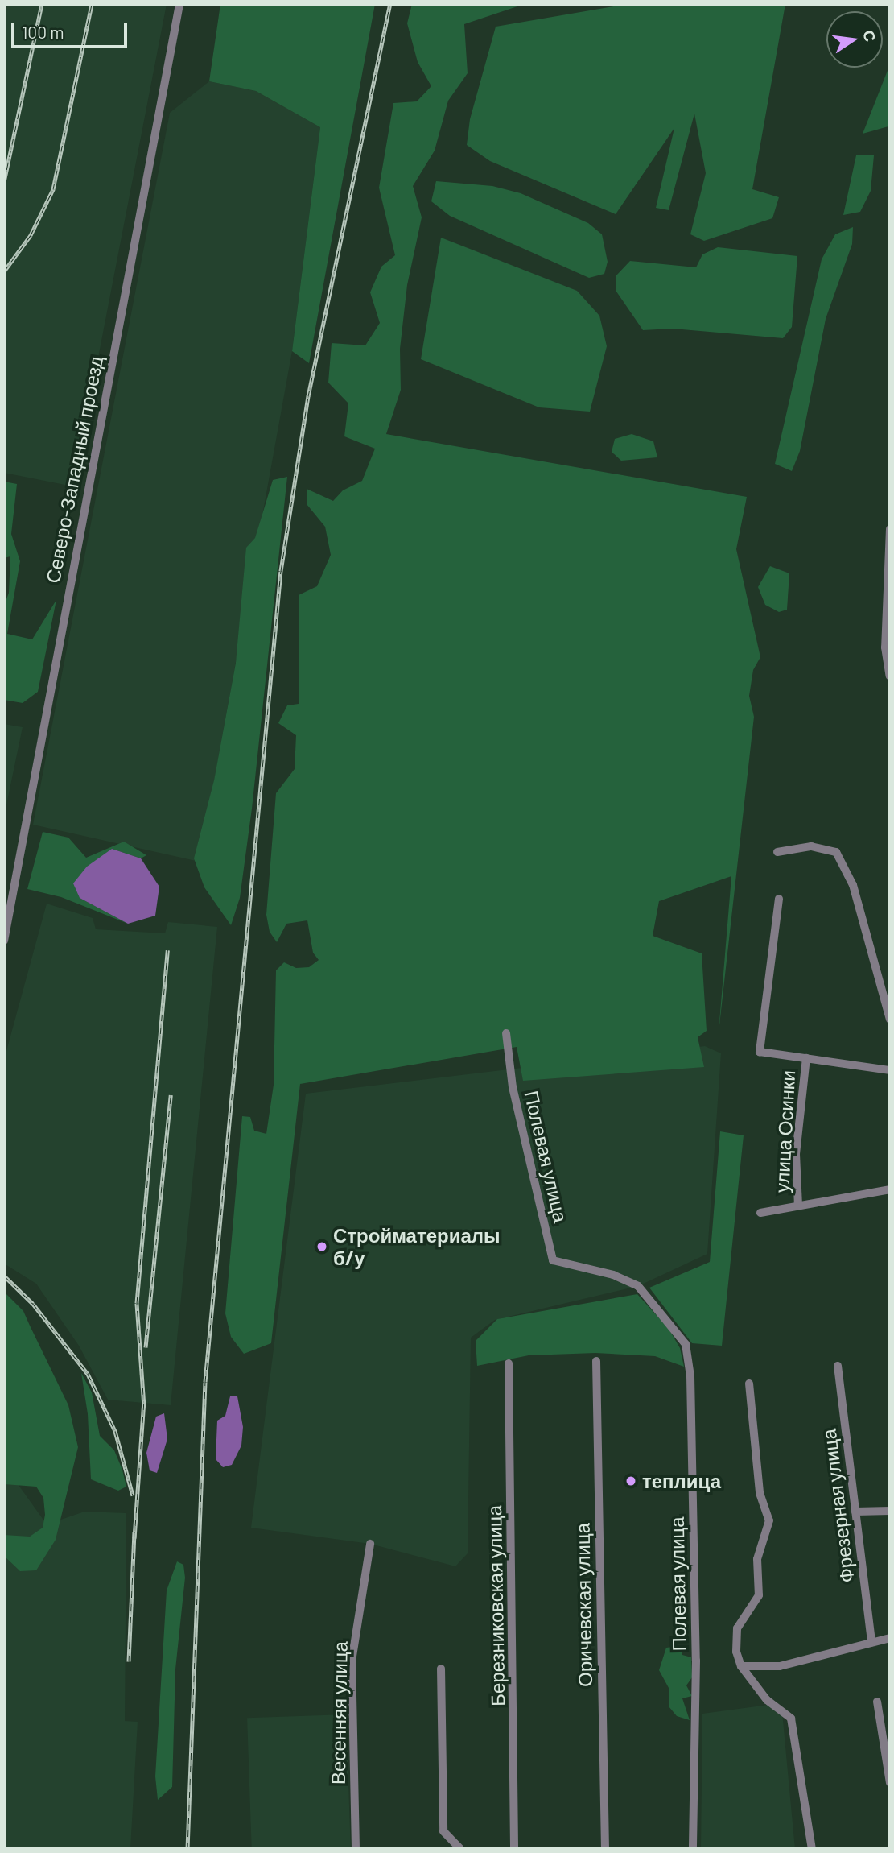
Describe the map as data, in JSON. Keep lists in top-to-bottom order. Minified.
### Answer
{"streets":{"street":["Северо-Западный проезд","улица Осинки","Полевая улица","Фрезерная улица","Оричевская улица","Березниковская улица","Весенняя улица"]},"places":["Стройматериалы б/у","теплица"],"scale_bar":"100 m","north":"right"}
